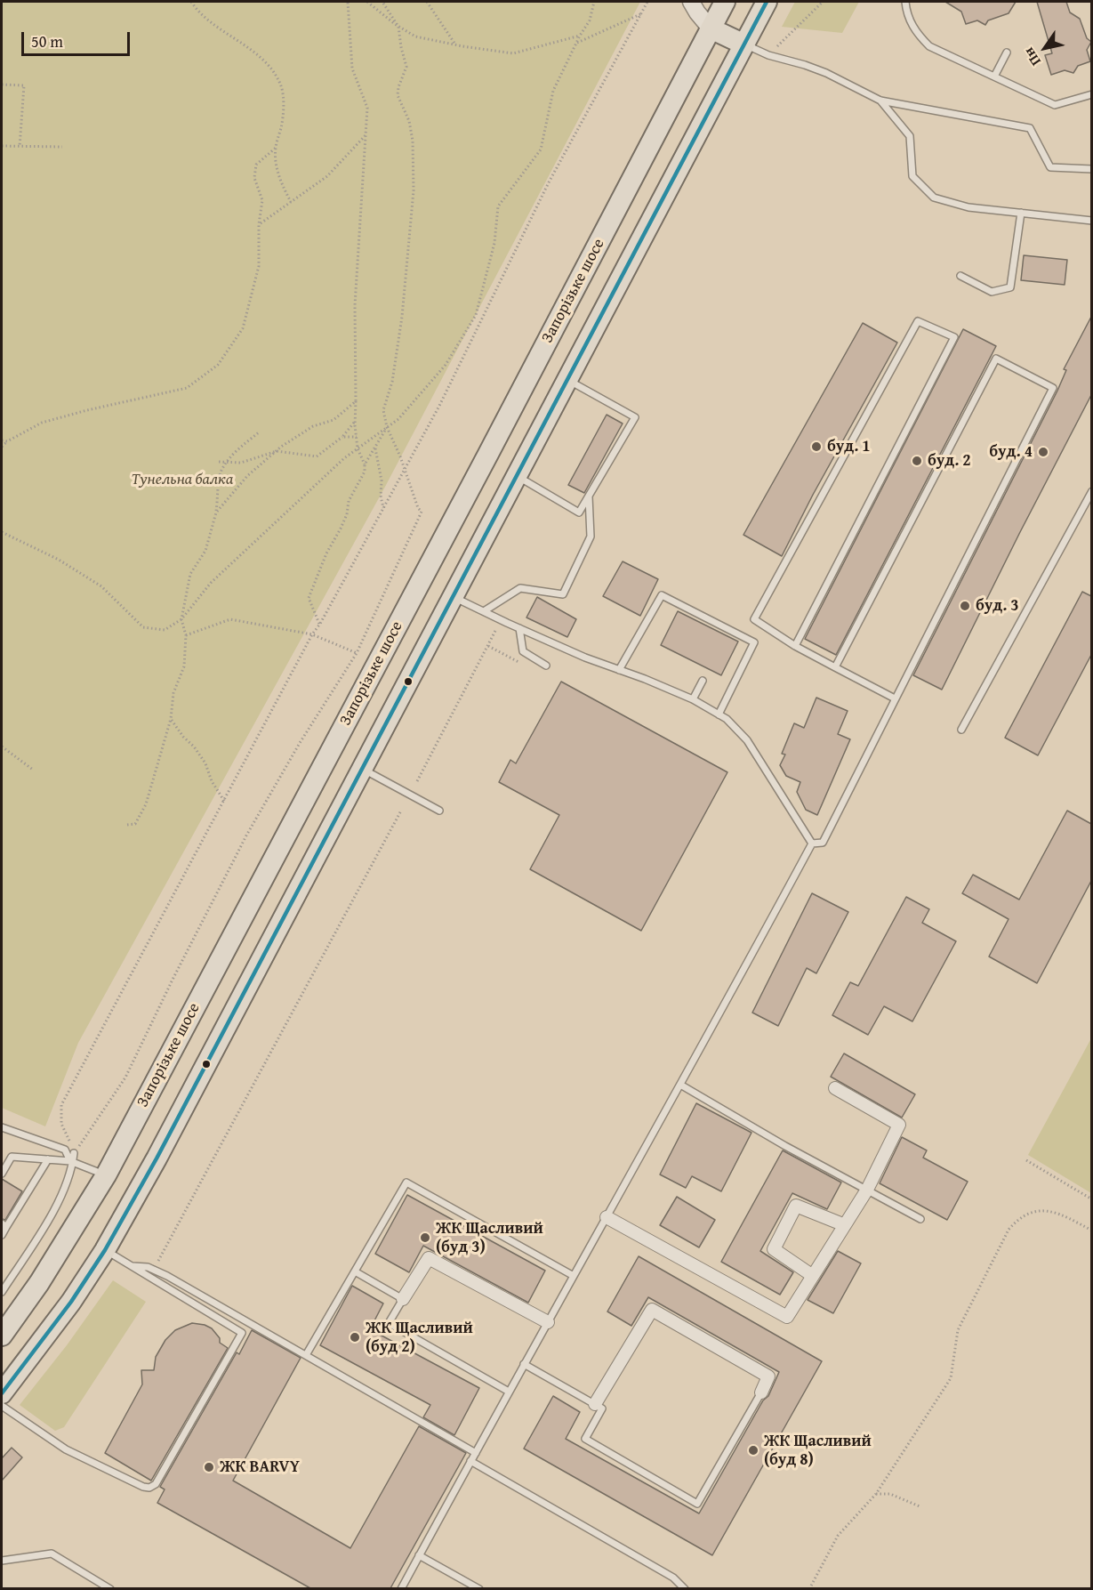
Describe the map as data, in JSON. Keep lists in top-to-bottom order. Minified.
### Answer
{"streets":{"main road":["Запорізьке шосе"]},"parks":["Тунельна балка"],"places":["буд. 1","буд. 4","буд. 2","буд. 3","ЖК Щасливий (буд 3)","ЖК Щасливий (буд 2)","ЖК Щасливий (буд 8)","ЖК BARVY"],"scale_bar":"50 m","north":"bottom left"}
